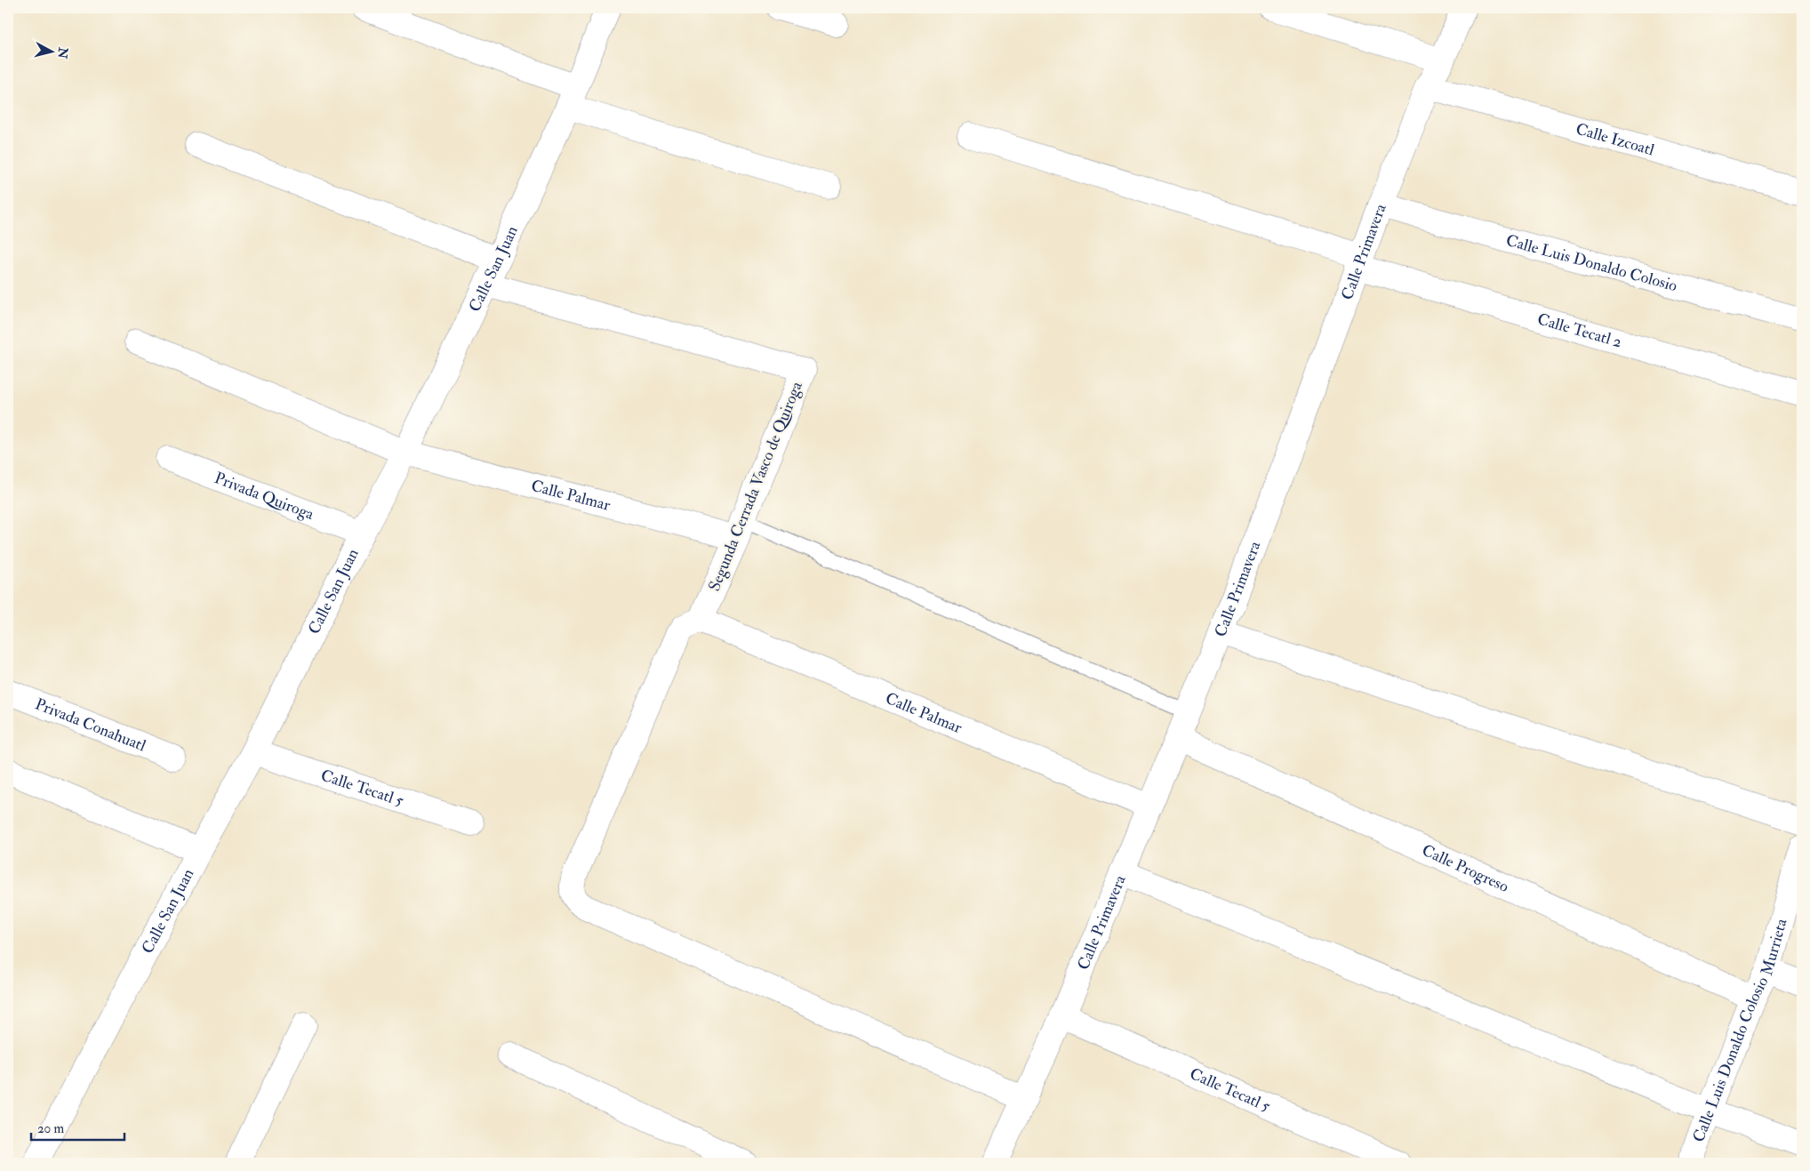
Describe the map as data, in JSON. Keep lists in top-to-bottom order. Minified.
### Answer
{"streets":{"street":["Calle Izcoatl","Calle Primavera","Calle Luis Donaldo Colosio","Calle San Juan","Calle Tecatl 2","Segunda Cerrada Vasco de Quiroga","Calle Palmar","Privada Quiroga","Privada Conahuatl","Calle Tecatl 5","Calle Progreso","Calle Luis Donaldo Colosio Murrieta"]},"crossings":[["Calle Izcoatl","Calle Primavera"],["Calle Primavera","Calle Luis Donaldo Colosio"],["Calle Primavera","Calle Tecatl 2"],["Calle Primavera","Calle Palmar"],["Calle Primavera","Calle Tecatl 5"],["Calle Primavera","Calle Progreso"],["Calle San Juan","Segunda Cerrada Vasco de Quiroga"],["Calle San Juan","Calle Palmar"],["Calle San Juan","Privada Quiroga"],["Calle San Juan","Calle Tecatl 5"],["Segunda Cerrada Vasco de Quiroga","Calle Palmar"],["Calle Progreso","Calle Luis Donaldo Colosio Murrieta"]],"scale_bar":"20 m","north":"right"}
